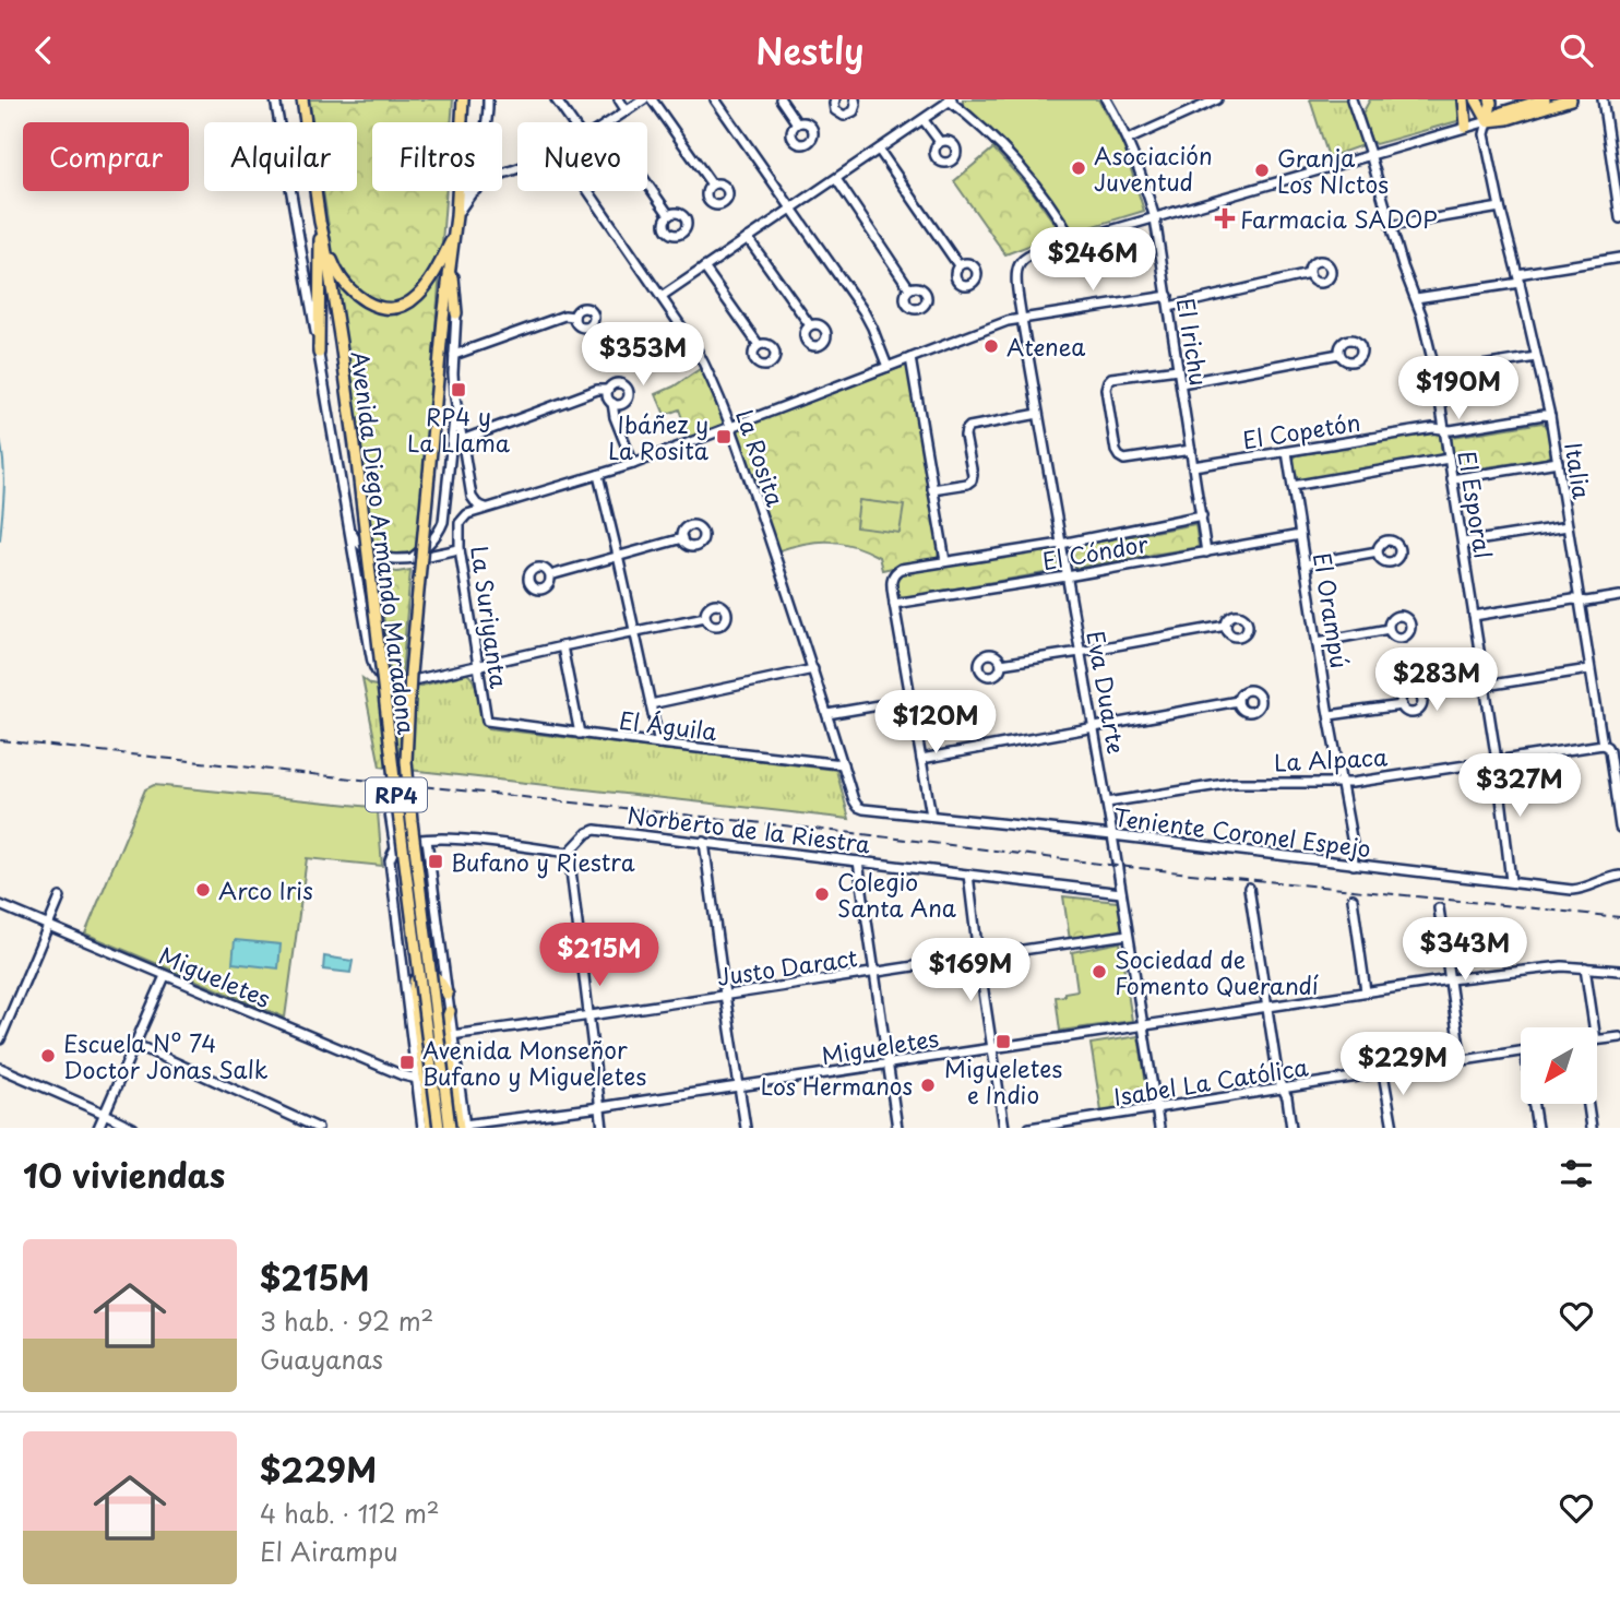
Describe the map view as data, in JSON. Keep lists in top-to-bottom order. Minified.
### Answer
{"streets":{"main road":["Avenida Diego Armando Maradona","RP4"],"street":["El Irichu","El Copetón","La Rosita","Italia","El Esporal","El Cóndor","El Orampú","La Suriyanta","Eva Duarte","El Águila","La Alpaca","Norberto de la Riestra","Teniente Coronel Espejo","Justo Daract","Migueletes","Isabel La Católica"]},"crossings":[["El Irichu","El Copetón"],["El Irichu","El Cóndor"],["El Copetón","Italia"],["El Copetón","El Esporal"],["El Copetón","El Orampú"],["La Rosita","El Águila"],["La Rosita","Teniente Coronel Espejo"],["Italia","La Alpaca"],["El Esporal","La Alpaca"],["El Esporal","Teniente Coronel Espejo"],["El Cóndor","El Orampú"],["El Cóndor","Eva Duarte"],["El Orampú","La Alpaca"],["El Orampú","Teniente Coronel Espejo"],["La Suriyanta","El Águila"],["Eva Duarte","La Alpaca"],["Eva Duarte","Norberto de la Riestra"],["Eva Duarte","Teniente Coronel Espejo"],["Eva Duarte","Justo Daract"],["Eva Duarte","Migueletes"],["Eva Duarte","Isabel La Católica"]],"places":{"other":["Asociación Juventud","Granja Los NIctos","Atenea","Arco Iris","Colegio Santa Ana","Sociedad de Fomento Querandí","Escuela Nº 74 Doctor Jonas Salk","Los Hermanos"],"health":["Farmacia SADOP"],"transit":["RP4 y La Llama","Ibáñez y La Rosita","Bufano y Riestra","Migueletes e Indio","Avenida Monseñor Bufano y Migueletes"]},"north":"bottom left","page":{"header":"Nestly","chip":["Comprar","Alquilar","Filtros","Nuevo"],"price":["$246M","$353M","$190M","$283M","$120M","$327M","$343M","$215M","$169M","$229M"],"heading":"10 viviendas","list":[{"name":"$215M","note":"3 hab. · 92 m² · Guayanas"},{"name":"$229M","note":"4 hab. · 112 m² · El Airampu"}]}}
